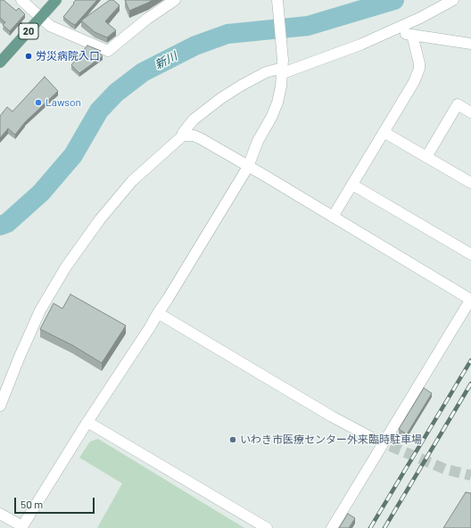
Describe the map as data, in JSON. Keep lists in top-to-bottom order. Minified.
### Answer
{"streets":{"main road":["20"]},"water":["新川"],"places":["労災病院入口","Lawson","いわき市医療センター外来臨時駐車場"],"scale_bar":"50 m"}
